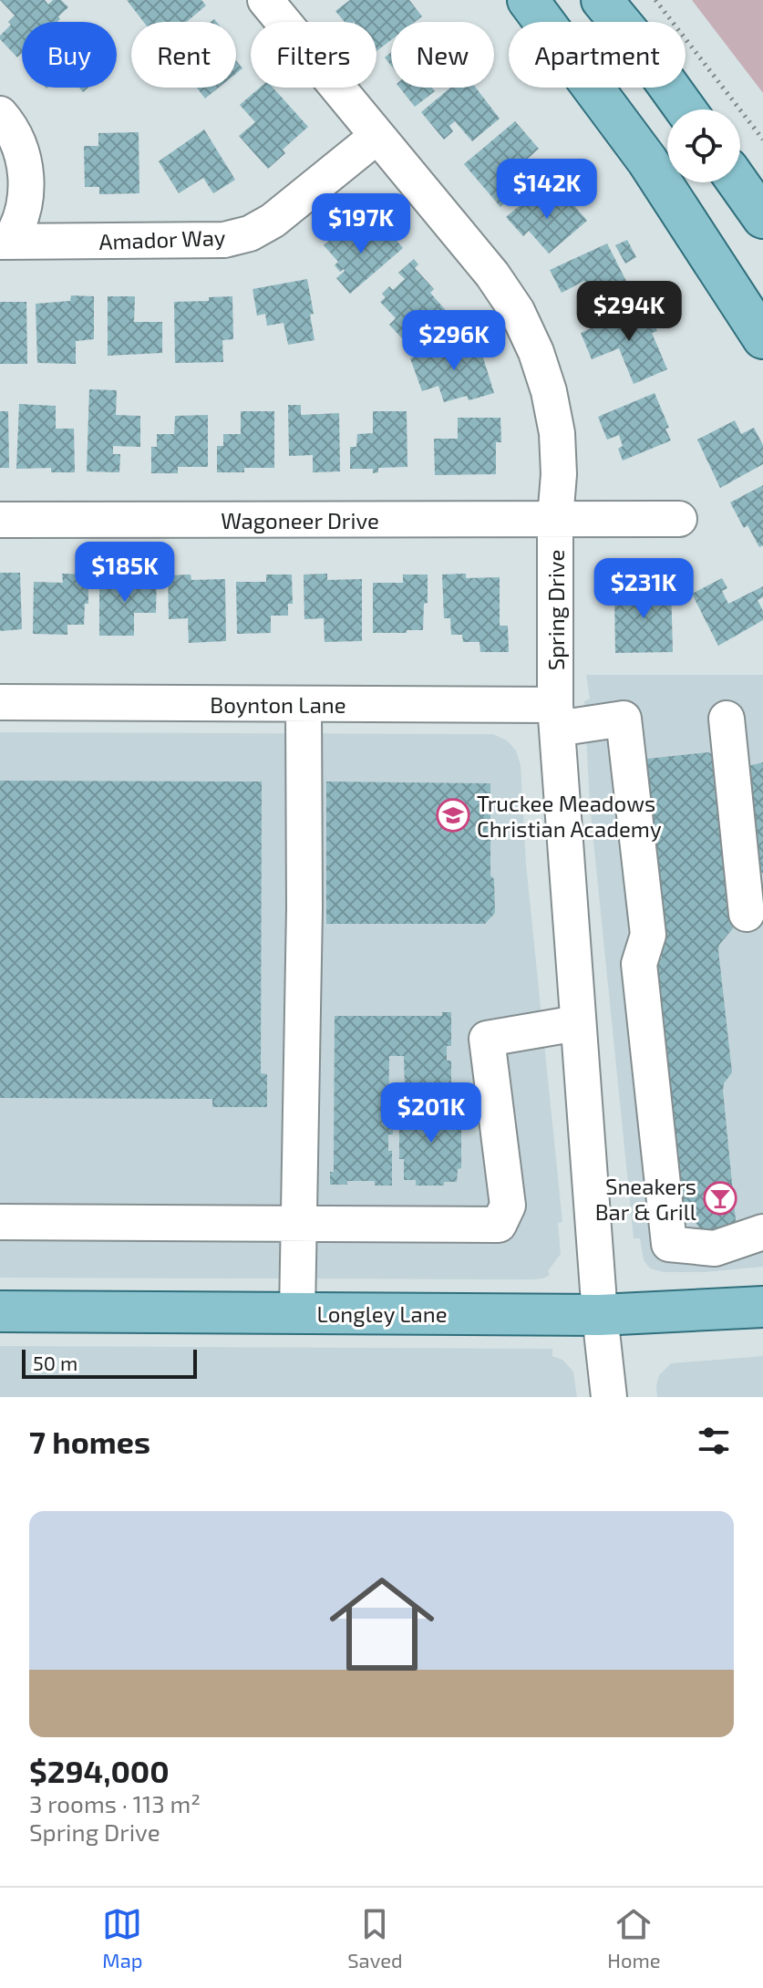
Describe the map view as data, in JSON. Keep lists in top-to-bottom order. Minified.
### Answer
{"streets":{"main road":["Longley Lane"],"street":["Amador Way","Wagoneer Drive","Spring Drive","Boynton Lane"]},"crossings":[["Amador Way","Spring Drive"],["Wagoneer Drive","Spring Drive"],["Spring Drive","Boynton Lane"],["Spring Drive","Longley Lane"]],"places":{"school or university":["Truckee Meadows Christian Academy"],"bar":["Sneakers Bar & Grill"]},"scale_bar":"50 m","page":{"chip":["Buy","Rent","Filters","New","Apartment"],"price":["$142K","$197K","$294K","$296K","$185K","$231K","$201K"],"scale":"50 m","heading":"7 homes","list":[{"name":"$294,000","note":"3 rooms · 113 m² · Spring Drive"}],"tabs":["Map","Saved","Home"]}}
